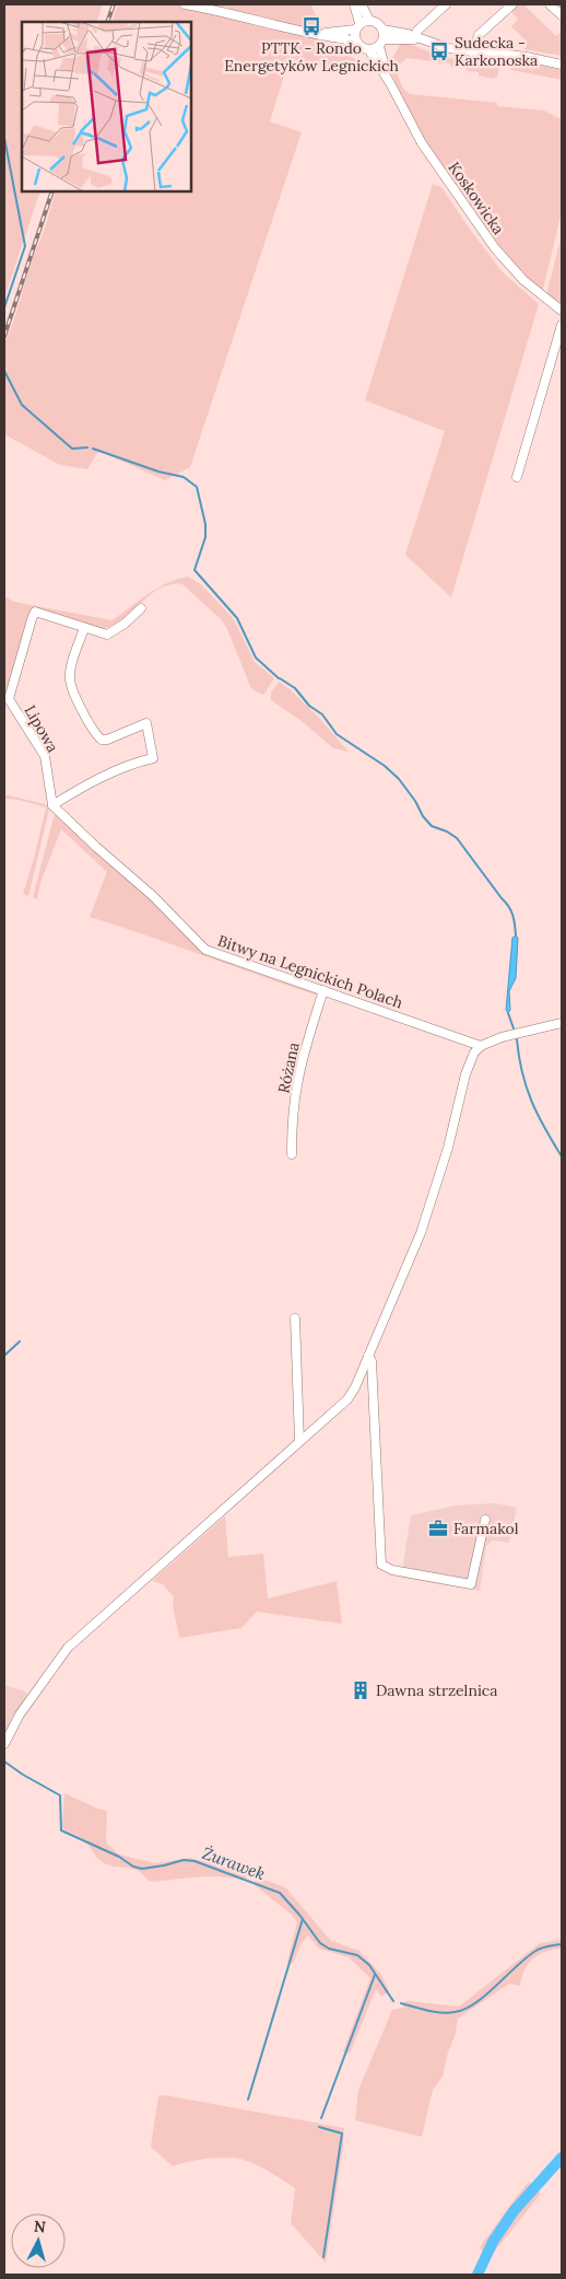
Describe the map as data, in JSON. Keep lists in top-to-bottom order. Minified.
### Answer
{"streets":{"street":["Koskowicka","Lipowa","Bitwy na Legnickich Polach","Różana"]},"crossings":[["Lipowa","Bitwy na Legnickich Polach"],["Bitwy na Legnickich Polach","Różana"]],"water":["Żurawek"],"places":{"bus stop":["PTTK - Rondo Energetyków Legnickich","Sudecka - Karkonoska"],"office":["Farmakol"],"building":["Dawna strzelnica"]},"north":"top"}
